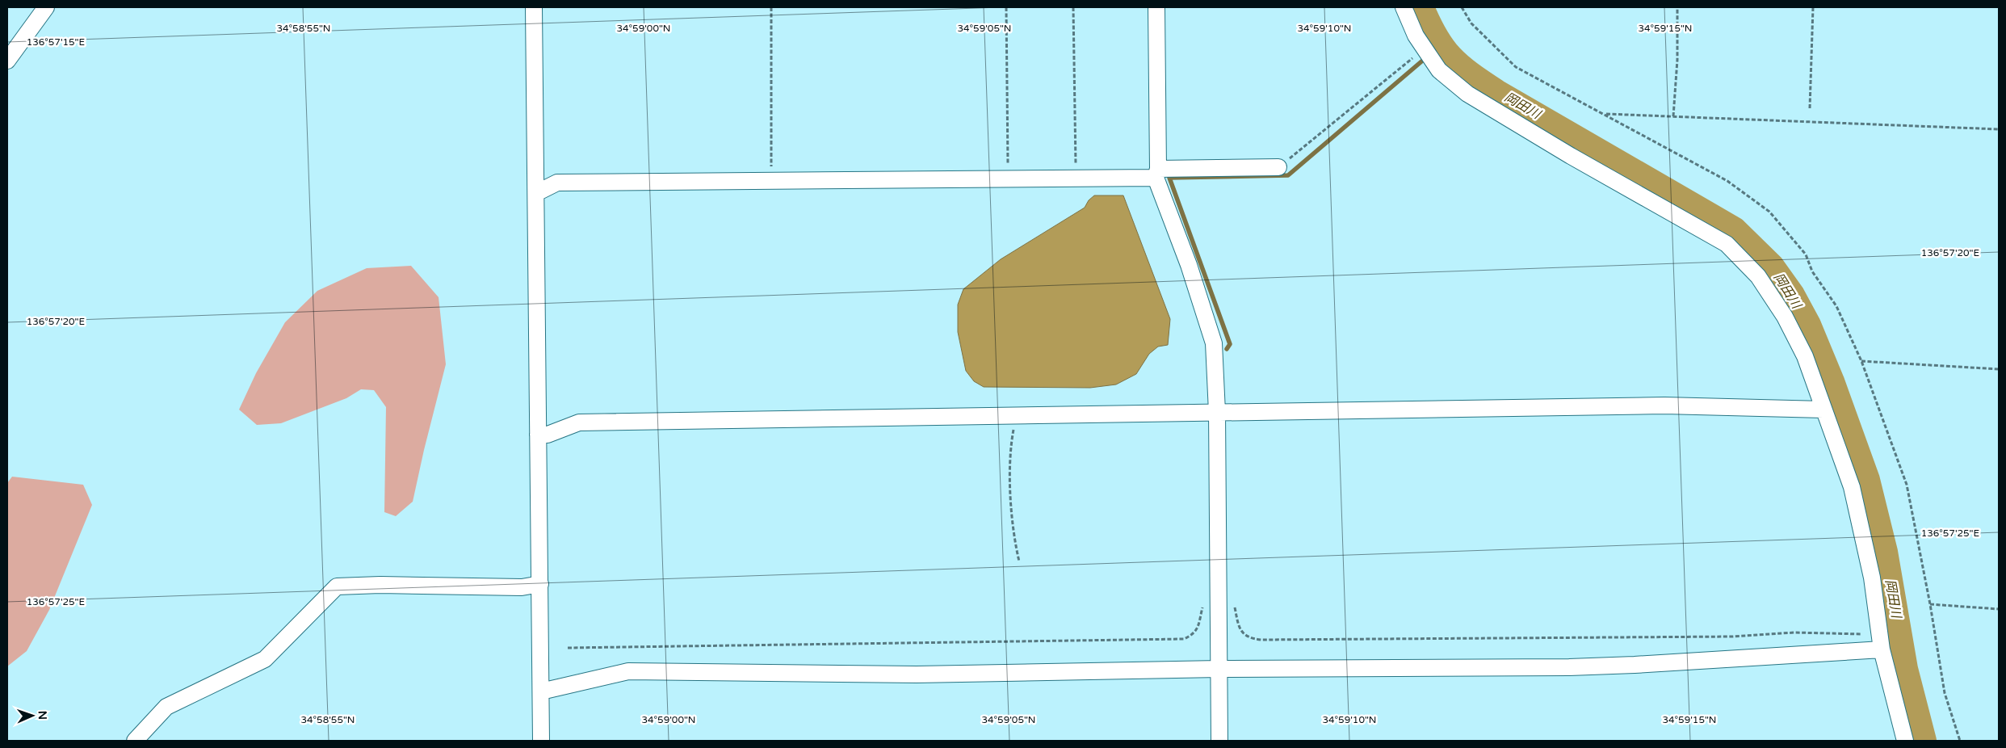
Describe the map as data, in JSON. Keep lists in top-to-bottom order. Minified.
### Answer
{"water":["岡田川"],"north":"right","coordinates":["34°58'55\"N","34°59'00\"N","34°59'05\"N","34°59'10\"N","34°59'15\"N","136°57'15\"E","136°57'20\"E","136°57'25\"E"]}
